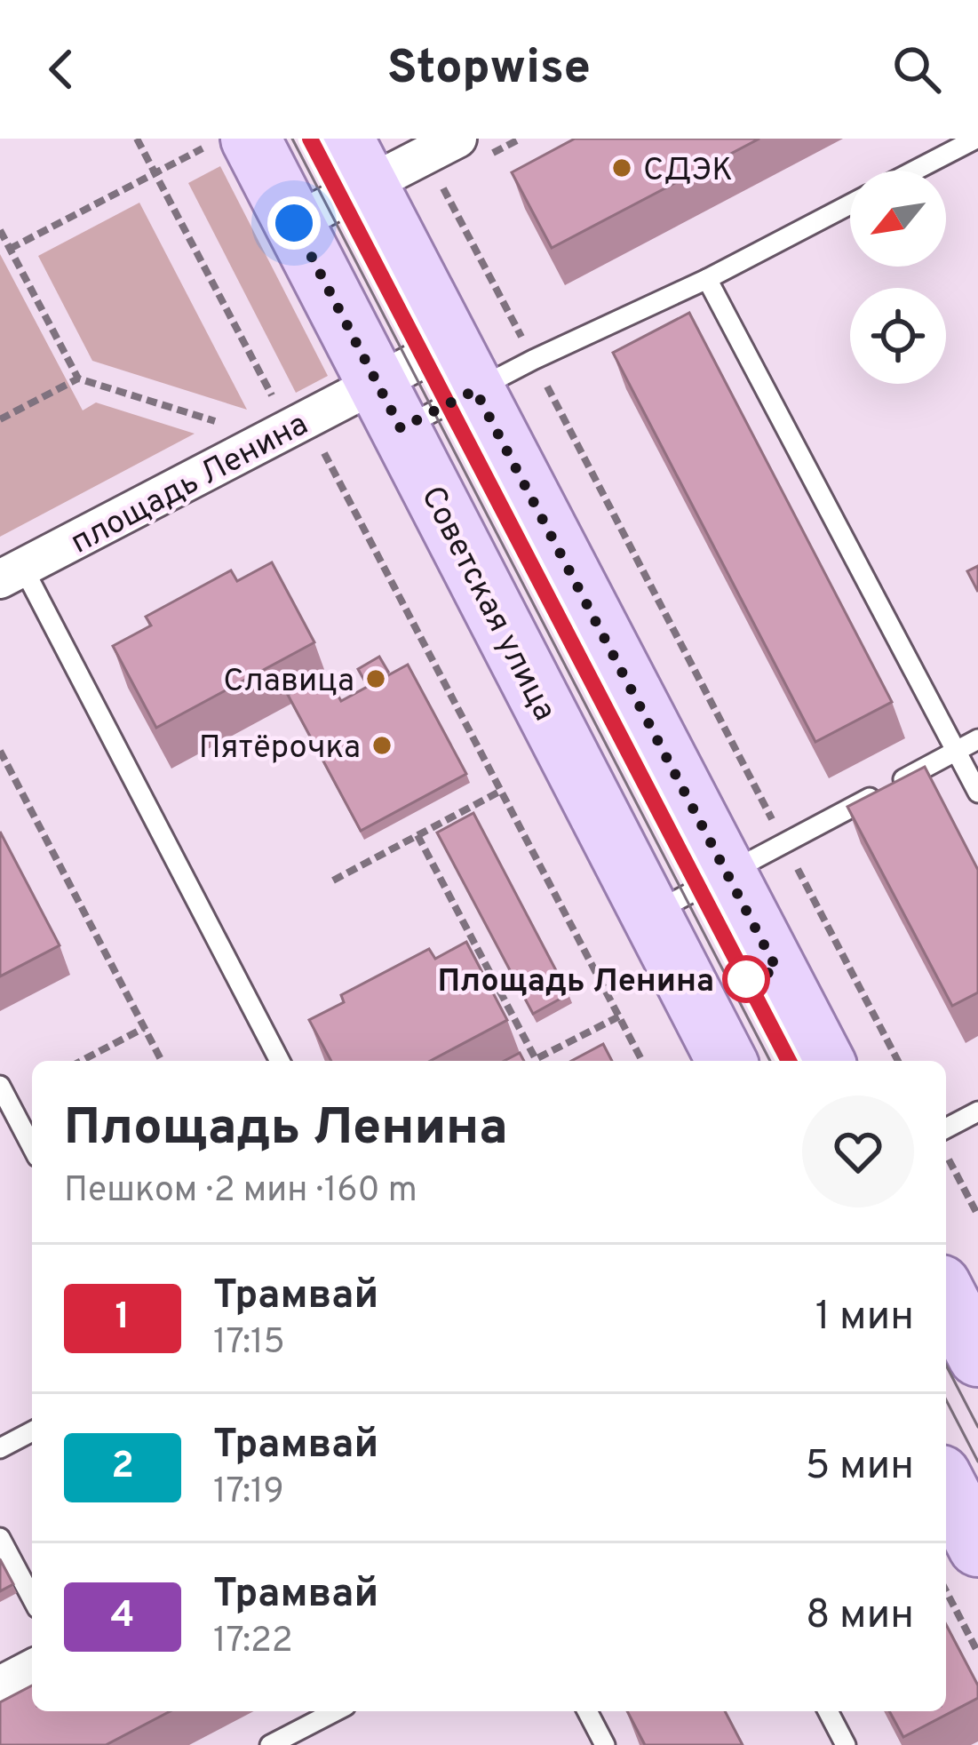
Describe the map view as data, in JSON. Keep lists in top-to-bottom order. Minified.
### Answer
{"streets":{"main road":["Советская улица"],"street":["площадь Ленина"]},"crossings":[["площадь Ленина","Советская улица"]],"places":["СДЭК","Славица","Пятёрочка","Площадь Ленина"],"lines":["tram line 1"],"north":"bottom left","page":{"header":"Stopwise","heading":["Площадь Ленина","Пешком · 2 мин · 160 m"],"list":[{"mark":"1","name":"Трамвай","note":"17:15","value":"1 мин"},{"mark":"2","name":"Трамвай","note":"17:19","value":"5 мин"},{"mark":"4","name":"Трамвай","note":"17:22","value":"8 мин"}]}}
